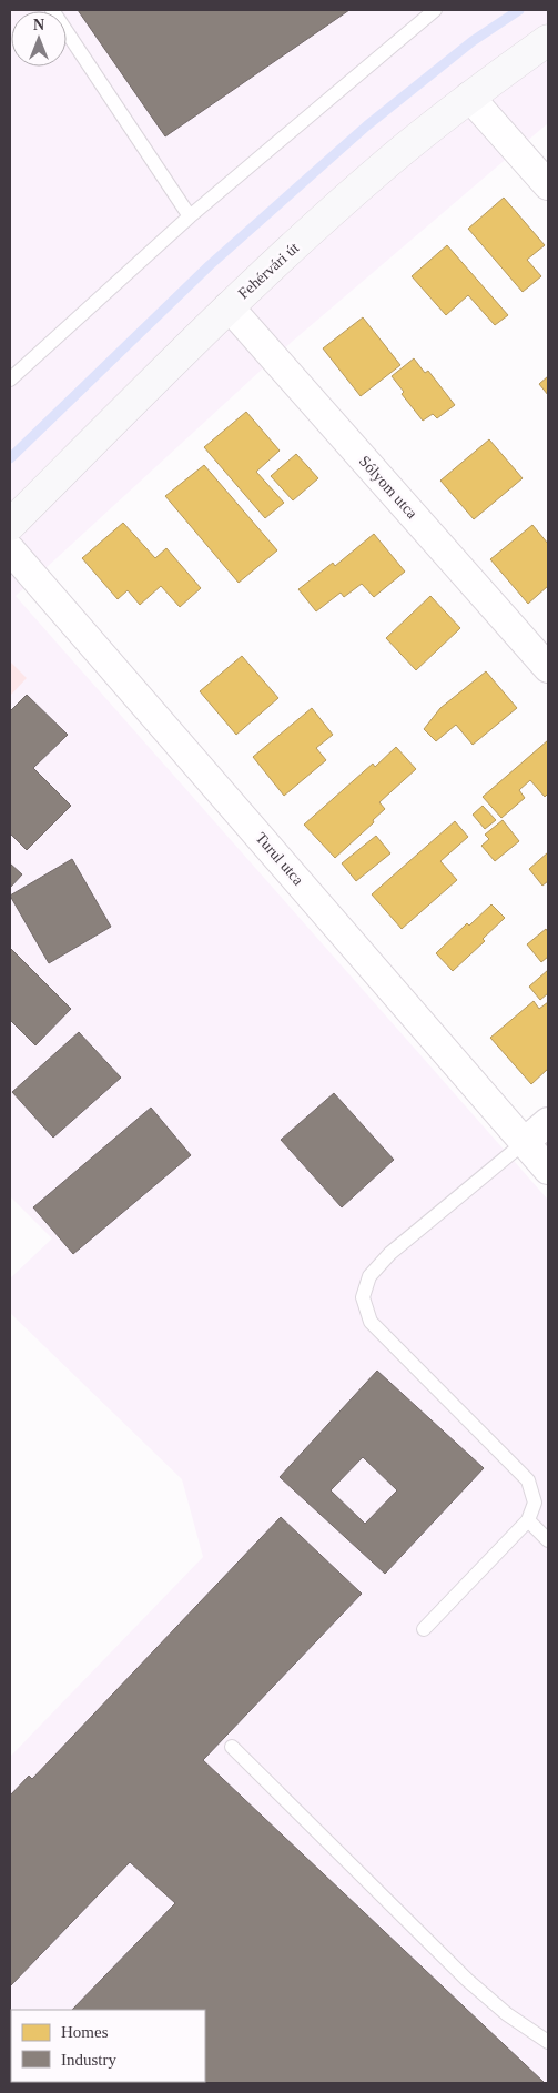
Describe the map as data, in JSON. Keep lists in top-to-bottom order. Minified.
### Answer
{"streets":{"main road":["Fehérvári út"],"street":["Sólyom utca","Turul utca"]},"crossings":[["Fehérvári út","Sólyom utca"]],"legend":["Homes","Industry"],"north":"top"}
